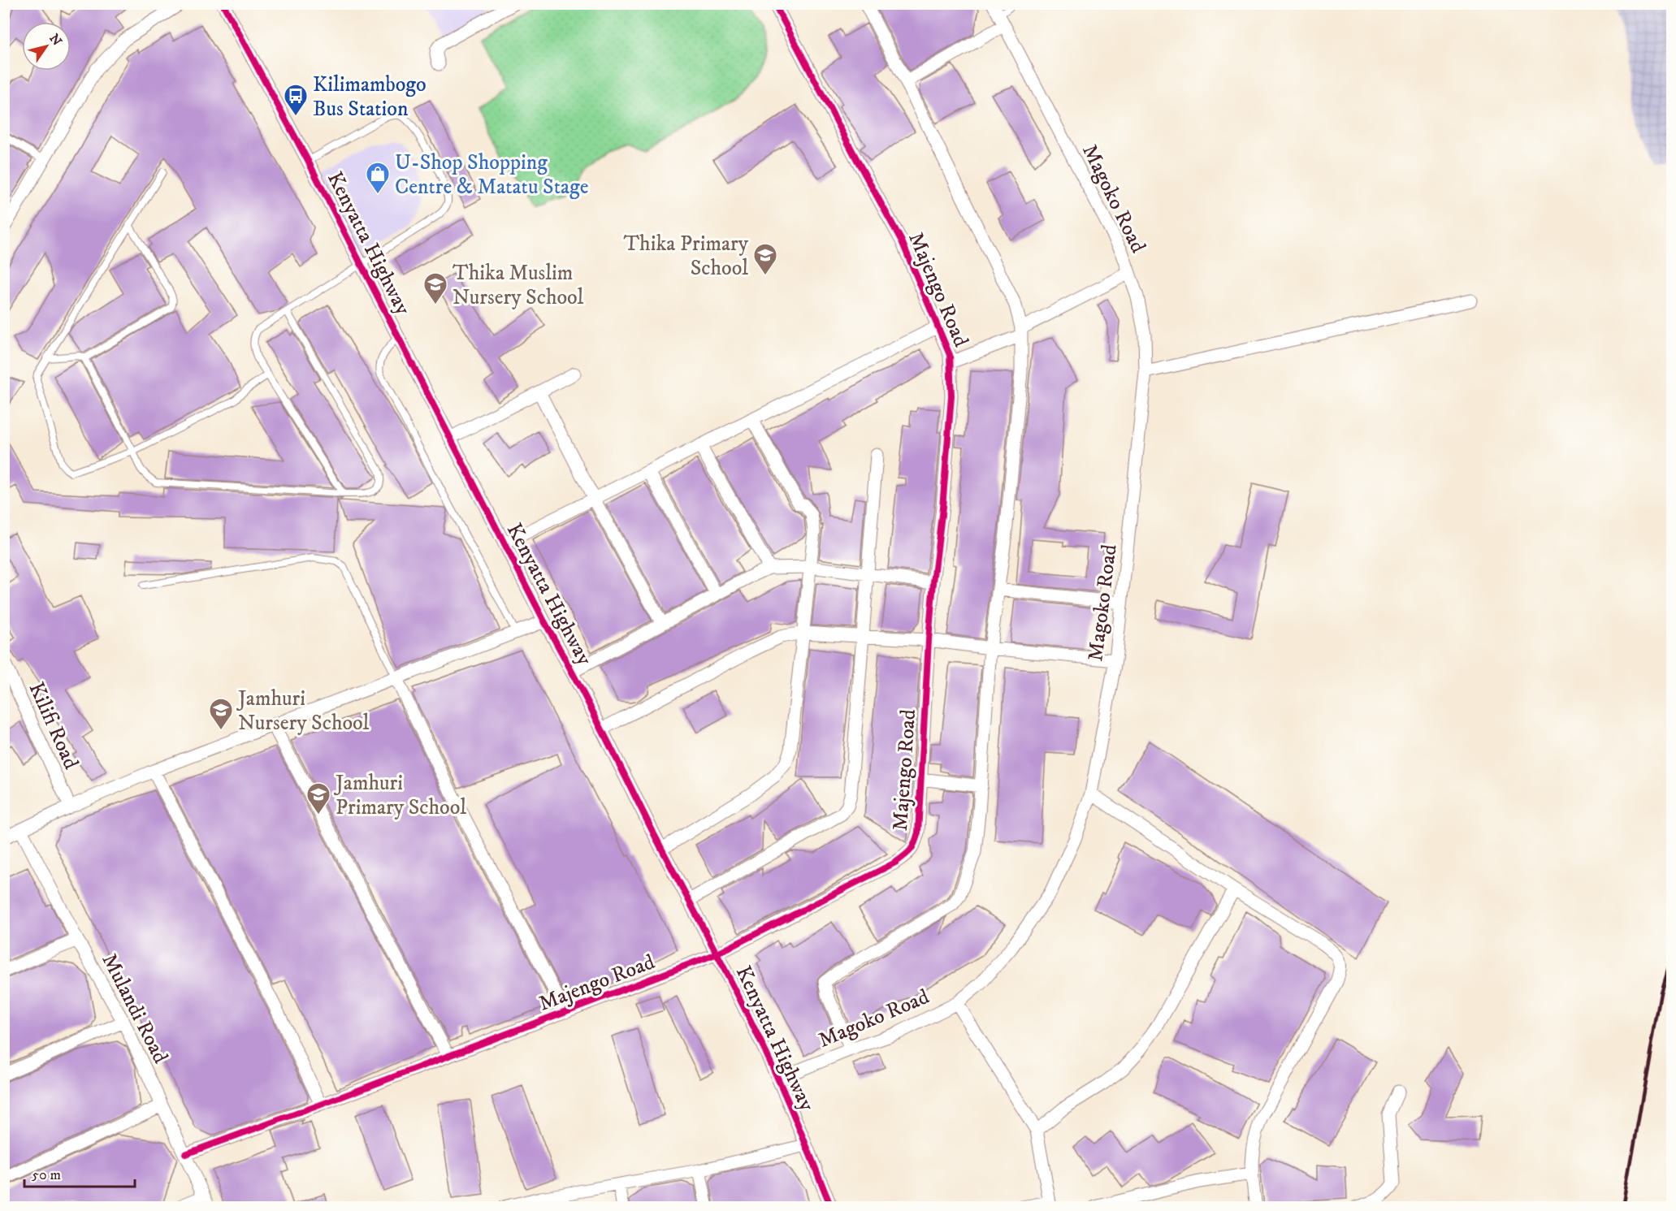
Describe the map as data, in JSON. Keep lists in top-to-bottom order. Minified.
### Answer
{"streets":{"street":["Magoko Road","Kenyatta Highway","Majengo Road","Kilifi Road","Mulandi Road"]},"crossings":[["Magoko Road","Kenyatta Highway"],["Kenyatta Highway","Majengo Road"],["Majengo Road","Mulandi Road"]],"places":{"bus stop":["Kilimambogo Bus Station"],"shop":["U-Shop Shopping Centre & Matatu Stage"],"school or university":["Thika Primary School","Thika Muslim Nursery School","Jamhuri Nursery School","Jamhuri Primary School"]},"scale_bar":"50 m","north":"top right"}
